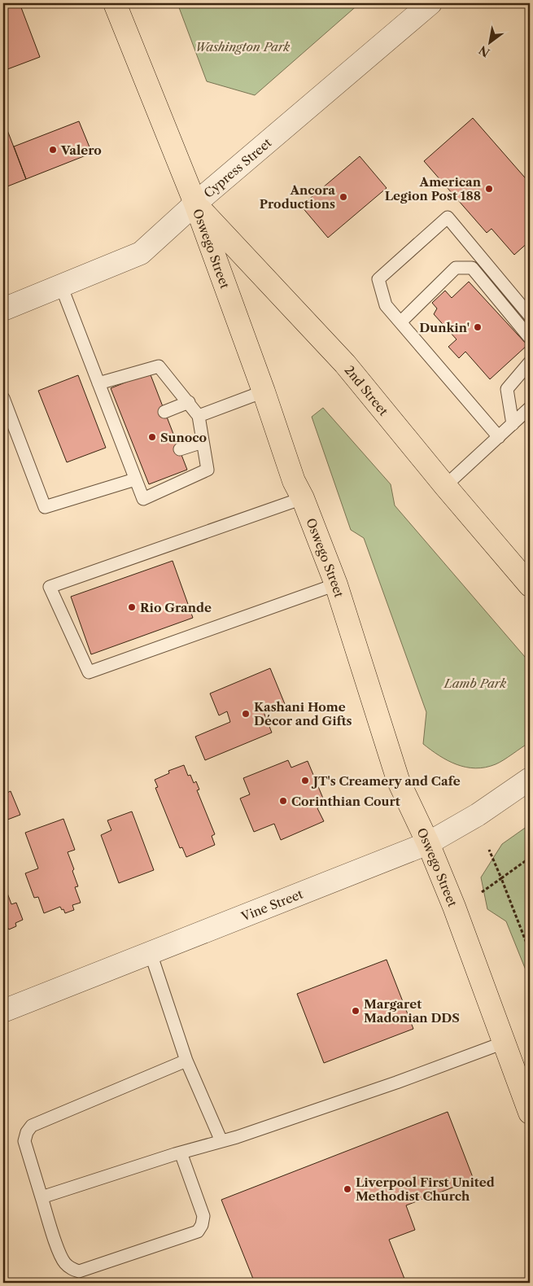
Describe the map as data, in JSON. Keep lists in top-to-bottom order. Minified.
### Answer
{"streets":{"main road":["Oswego Street","2nd Street"],"street":["Cypress Street","Vine Street"]},"crossings":[["Cypress Street","Oswego Street"],["Cypress Street","2nd Street"],["Oswego Street","2nd Street"],["Oswego Street","Vine Street"]],"parks":["Washington Park","Lamb Park"],"places":["Valero","American Legion Post 188","Ancora Productions","Dunkin'","Sunoco","Rio Grande","Kashani Home Décor and Gifts","JT's Creamery and Cafe","Corinthian Court","Margaret Madonian DDS","Liverpool First United Methodist Church"],"north":"bottom left"}
